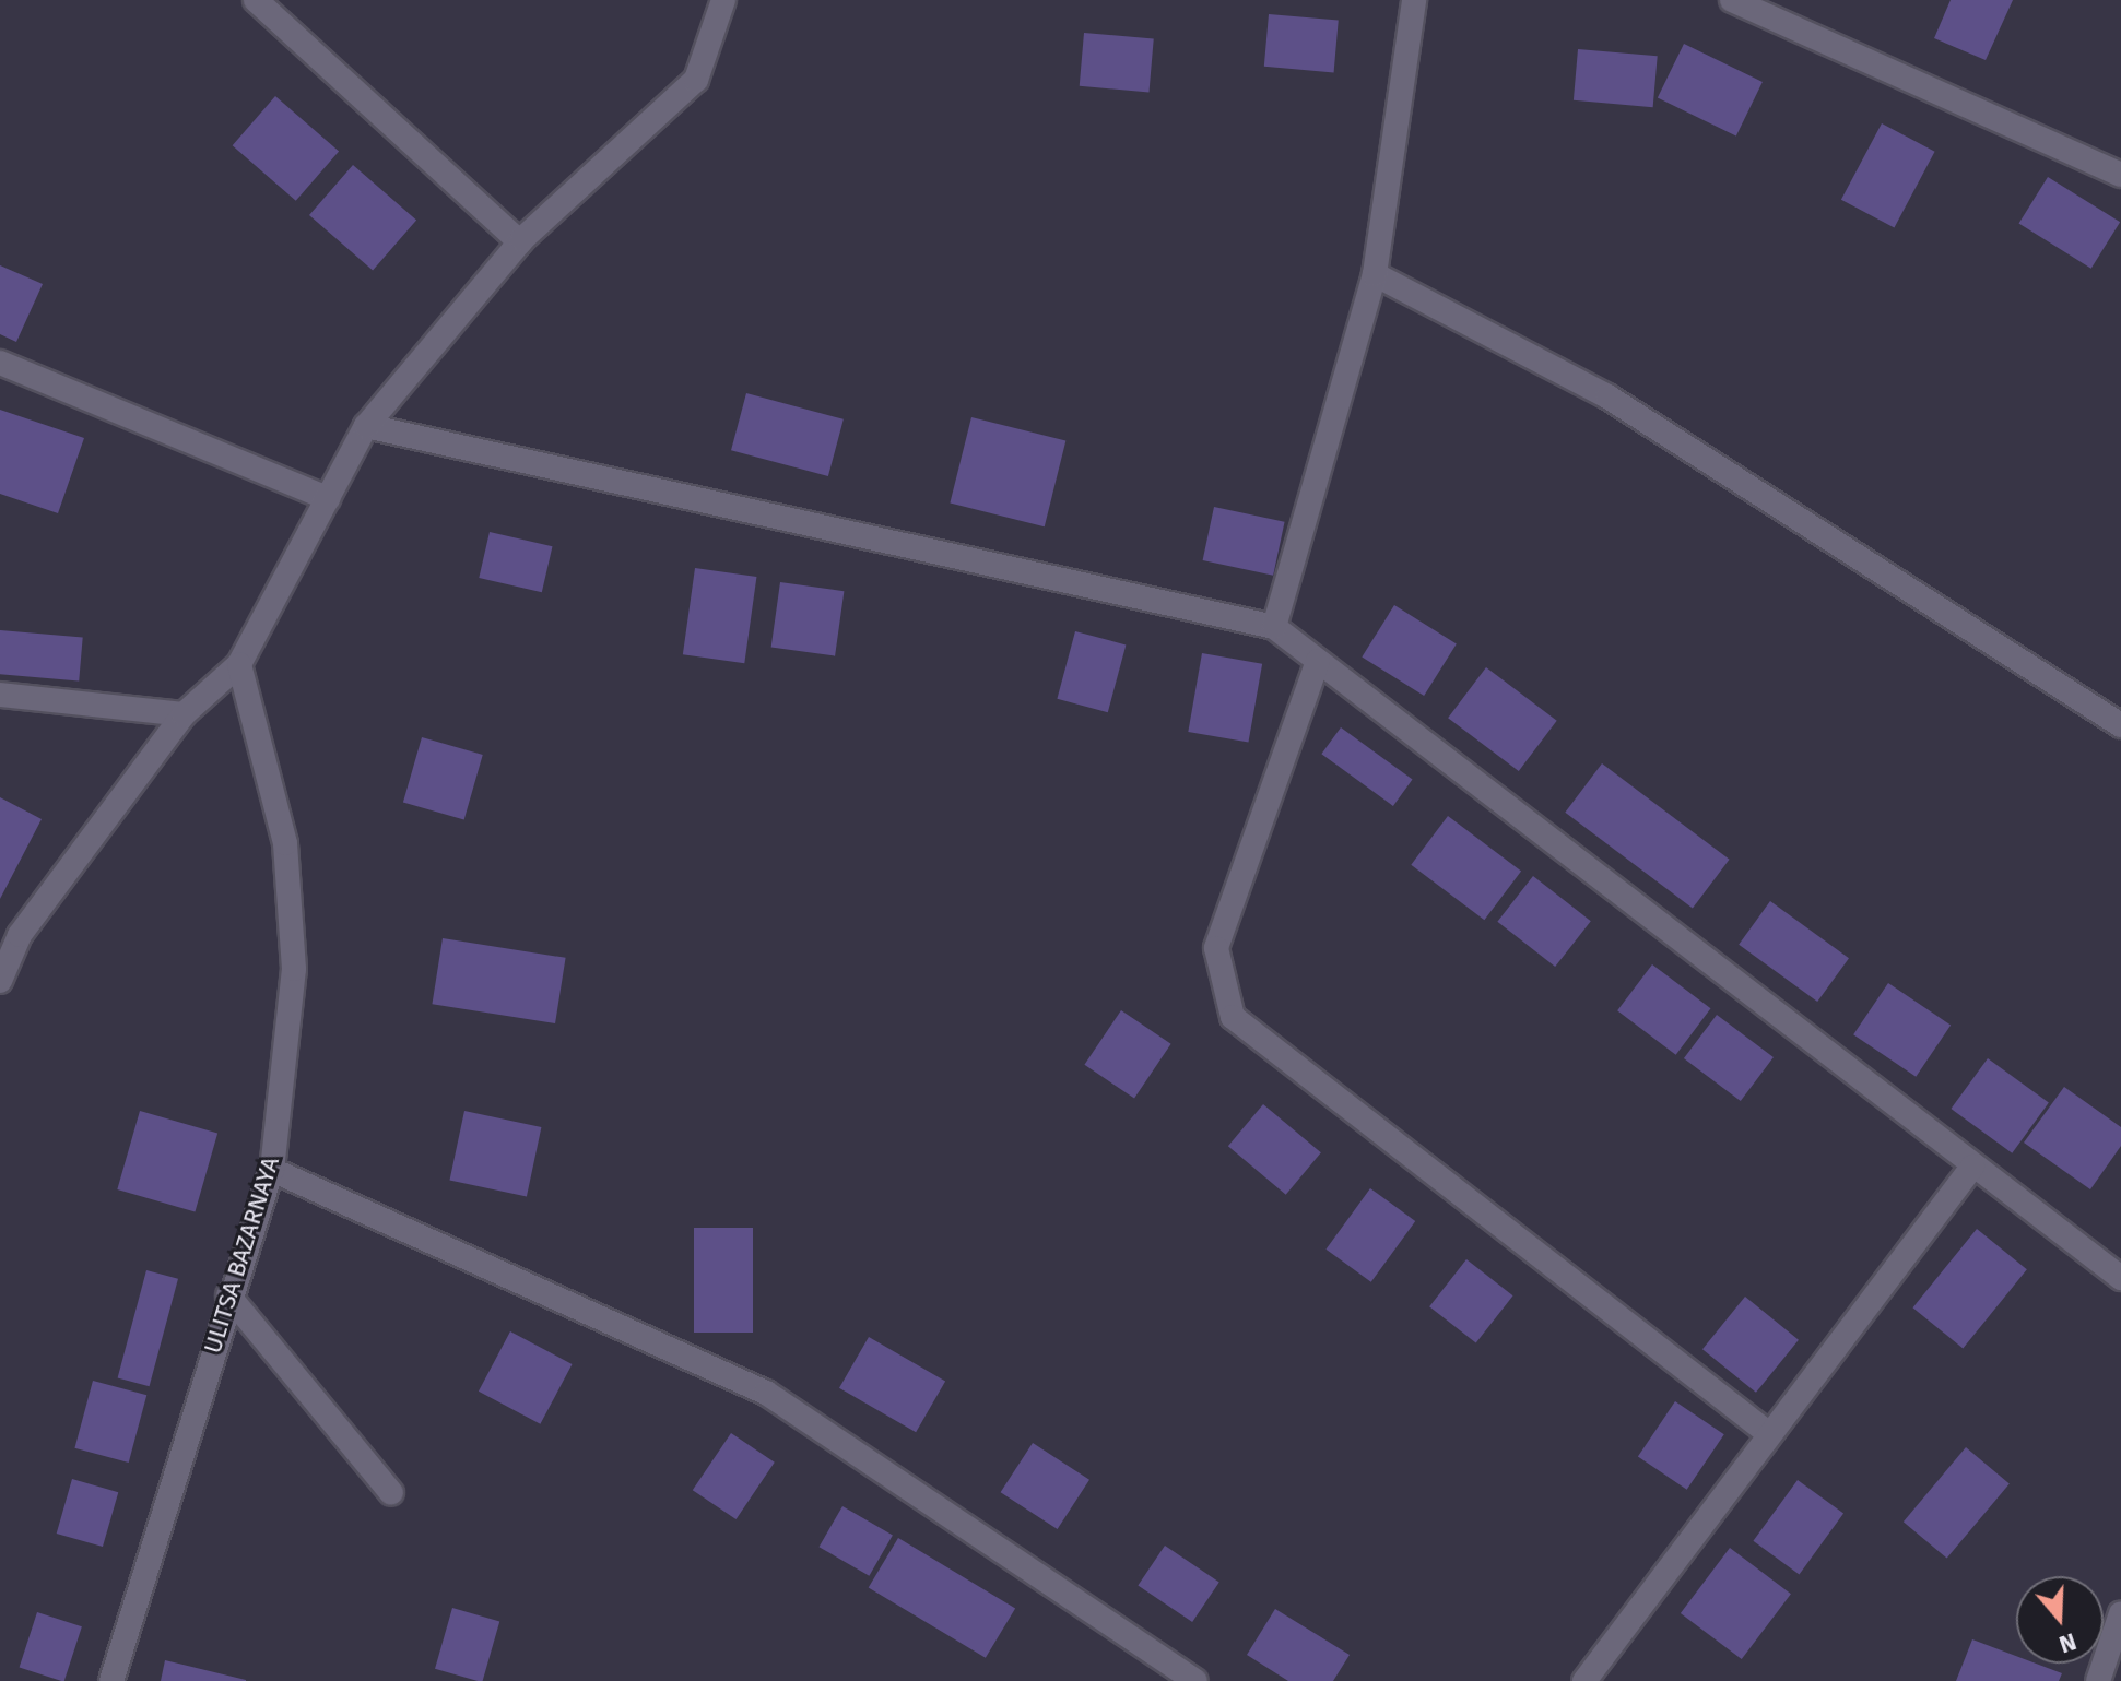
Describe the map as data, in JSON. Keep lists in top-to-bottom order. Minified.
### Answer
{"streets":{"street":["ULITSA BAZARNAYA"]},"north":"bottom"}
